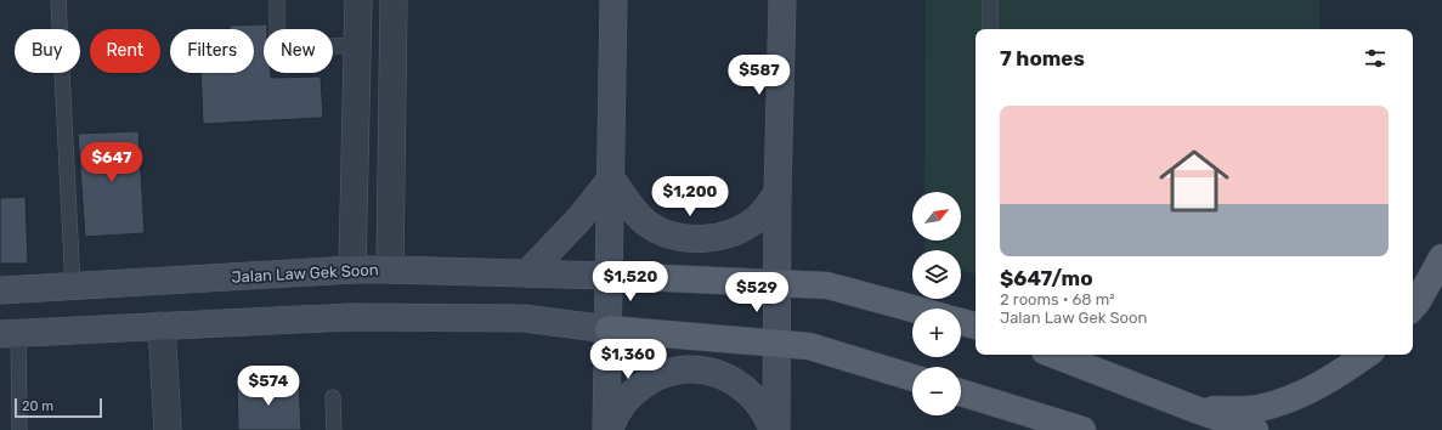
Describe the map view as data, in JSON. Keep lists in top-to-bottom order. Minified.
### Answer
{"streets":{"main road":["Jalan Law Gek Soon"]},"scale_bar":"20 m","north":"top right","page":{"chip":["Buy","Rent","Filters","New"],"heading":"7 homes","price":["$587","$647","$1,200","$1,520","$529","$1,360","$574"],"list":[{"name":"$647/mo","note":"2 rooms · 68 m² · Jalan Law Gek Soon"}],"map_buttons":["+","−"],"scale":"20 m"}}
